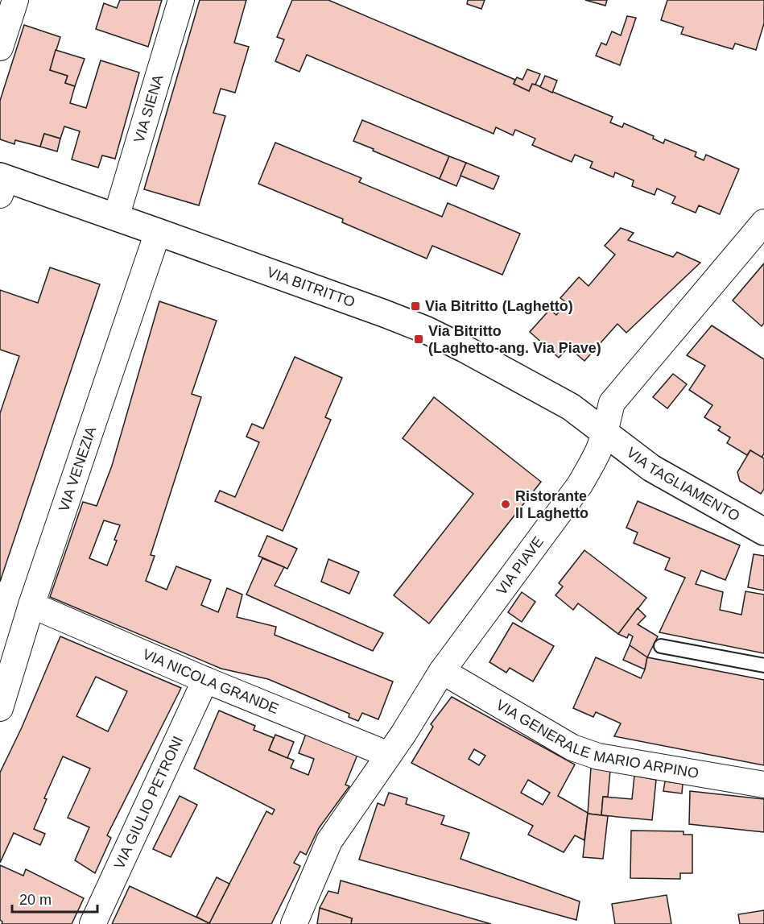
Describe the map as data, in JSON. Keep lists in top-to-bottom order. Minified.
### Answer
{"streets":{"street":["VIA SIENA","VIA BITRITTO","VIA VENEZIA","VIA TAGLIAMENTO","VIA PIAVE","VIA NICOLA GRANDE","VIA GENERALE MARIO ARPINO","VIA GIULIO PETRONI"]},"crossings":[["VIA SIENA","VIA BITRITTO"],["VIA BITRITTO","VIA VENEZIA"],["VIA BITRITTO","VIA TAGLIAMENTO"],["VIA BITRITTO","VIA PIAVE"],["VIA VENEZIA","VIA NICOLA GRANDE"],["VIA TAGLIAMENTO","VIA PIAVE"],["VIA PIAVE","VIA NICOLA GRANDE"],["VIA PIAVE","VIA GENERALE MARIO ARPINO"],["VIA NICOLA GRANDE","VIA GIULIO PETRONI"]],"places":{"transit":["Via Bitritto (Laghetto)","Via Bitritto (Laghetto-ang. Via Piave)"],"other":["Ristorante Il Laghetto"]},"scale_bar":"20 m"}
